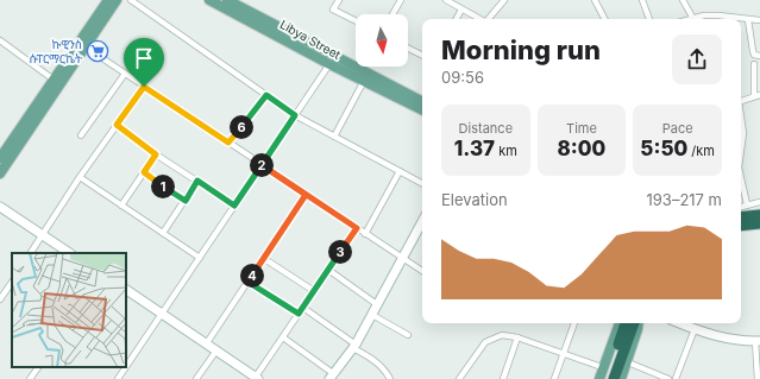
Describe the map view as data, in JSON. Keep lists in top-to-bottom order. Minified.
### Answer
{"streets":{"main road":["Libya Street"]},"places":{"supermarket":["ኩዊንስ ሱፐርማርኬት"]},"north":"bottom","page":{"heading":["Morning run","09:56"],"stats":[["Distance","1.37 km"],["Time","8:00"],["Pace","5:50 /km"]],"pins":["6","2","1","3","4"],"chart":["Elevation","193–217 m"]}}
